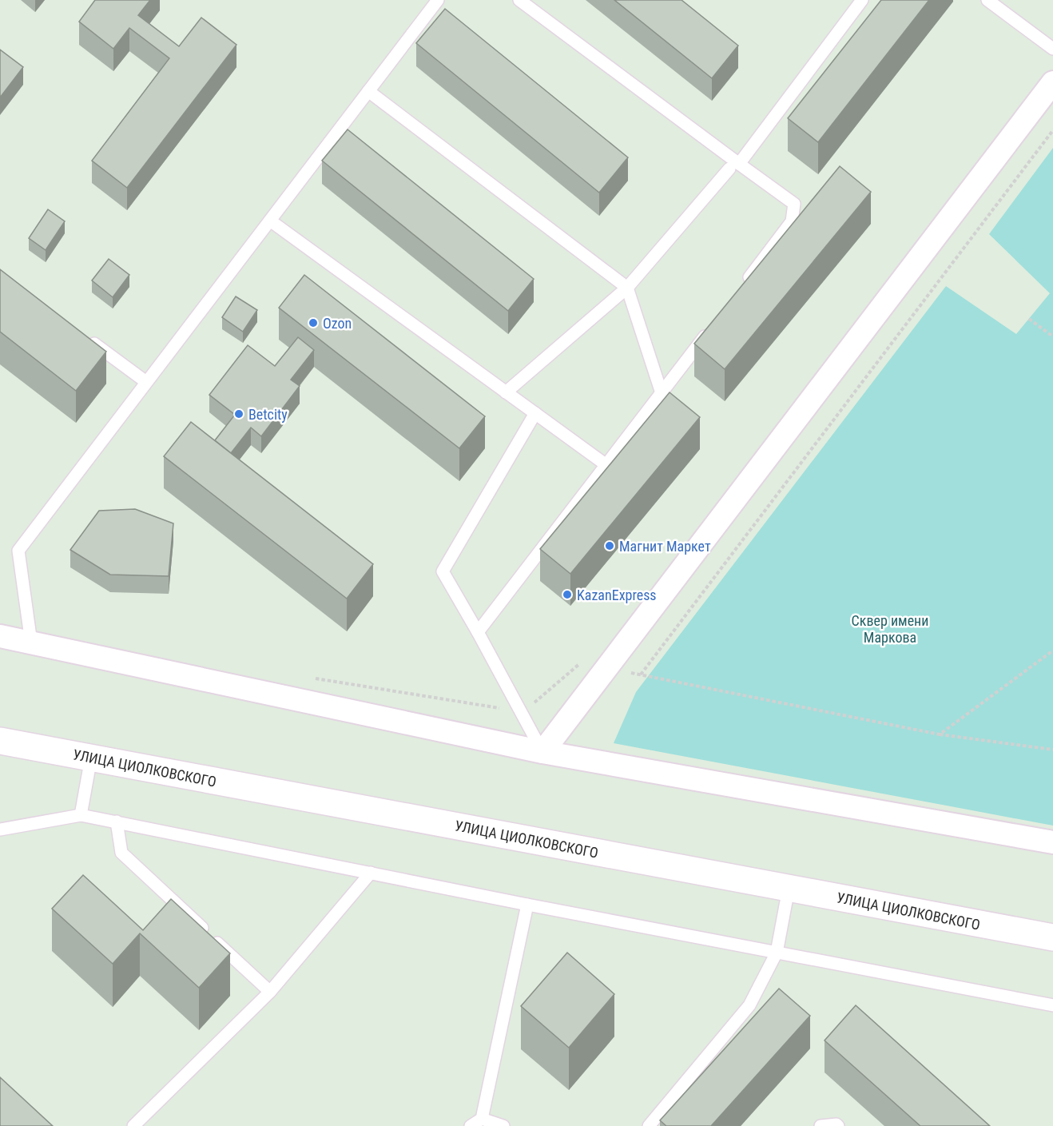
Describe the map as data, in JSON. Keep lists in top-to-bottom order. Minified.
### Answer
{"streets":{"main road":["УЛИЦА ЦИОЛКОВСКОГО"]},"parks":["Сквер имени Маркова"],"places":["Ozon","Betcity","Магнит Маркет","KazanExpress"]}
